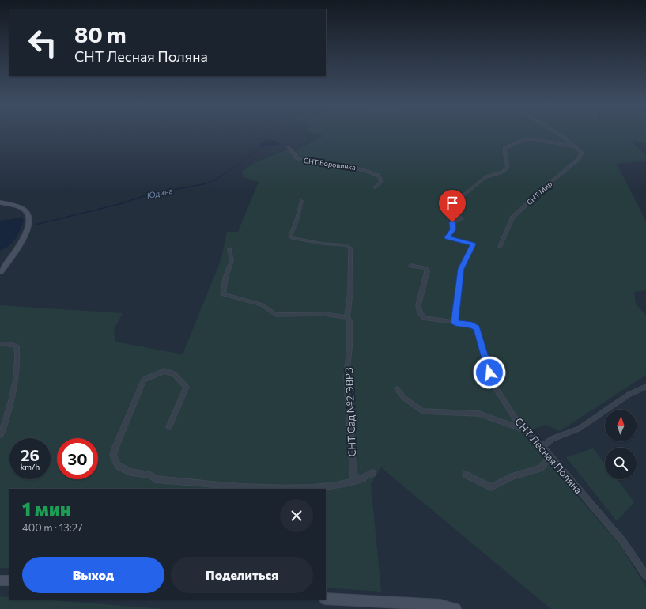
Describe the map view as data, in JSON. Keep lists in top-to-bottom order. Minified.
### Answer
{"streets":{"street":["СНТ Боровинка","СНТ Мир","СНТ Сад №2 ЭВРЗ","СНТ Лесная Поляна"]},"water":["Юдина"],"north":"top","page":{"turn":["80 m","СНТ Лесная Поляна"],"speed":"26 km/h","limit":"30","heading":["1 мин","400 m · 13:27"],"buttons":["Выход","Поделиться"]}}
